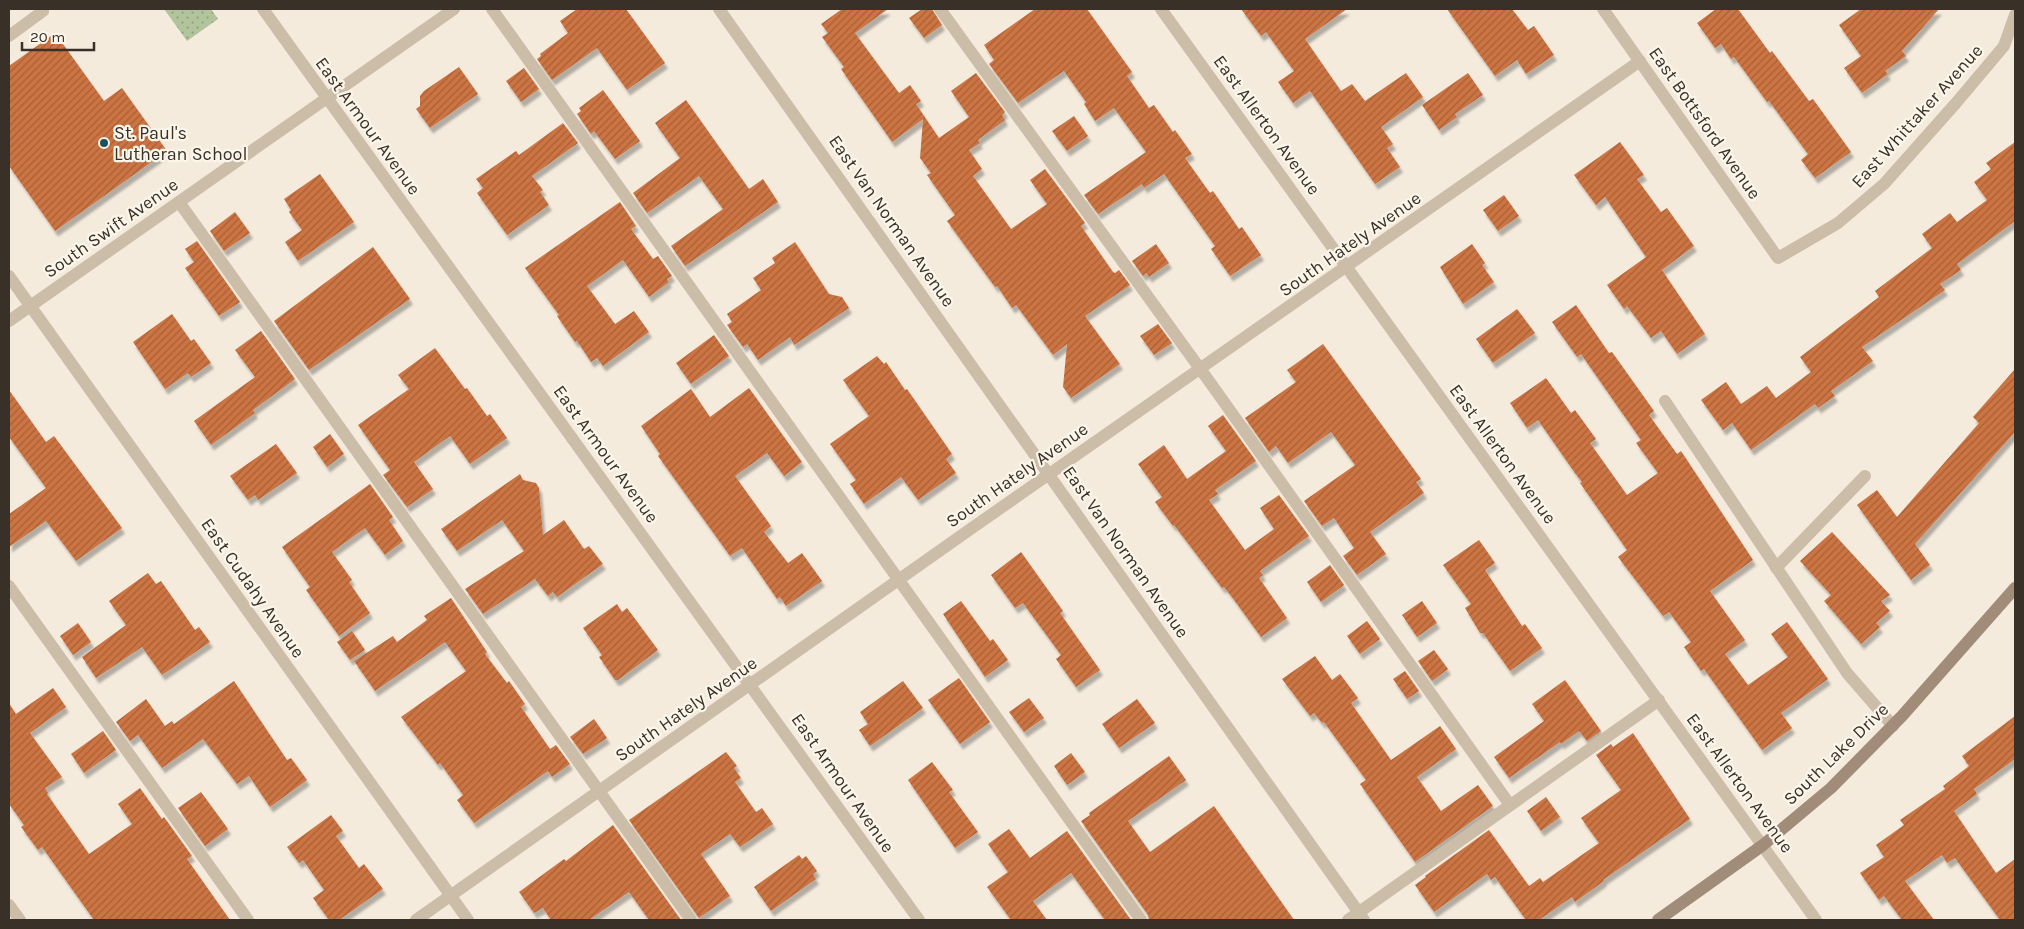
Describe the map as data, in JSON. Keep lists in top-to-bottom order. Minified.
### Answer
{"streets":{"main road":["South Lake Drive"],"street":["East Whittaker Avenue","East Bottsford Avenue","East Allerton Avenue","East Armour Avenue","East Van Norman Avenue","South Swift Avenue","South Hately Avenue","East Cudahy Avenue"]},"crossings":[["East Whittaker Avenue","East Bottsford Avenue"],["East Bottsford Avenue","South Hately Avenue"],["East Allerton Avenue","South Hately Avenue"],["East Allerton Avenue","South Lake Drive"],["East Armour Avenue","South Swift Avenue"],["East Armour Avenue","South Hately Avenue"],["East Van Norman Avenue","South Hately Avenue"],["South Swift Avenue","East Cudahy Avenue"],["South Hately Avenue","East Cudahy Avenue"]],"places":["St. Paul's Lutheran School"],"scale_bar":"20 m"}
